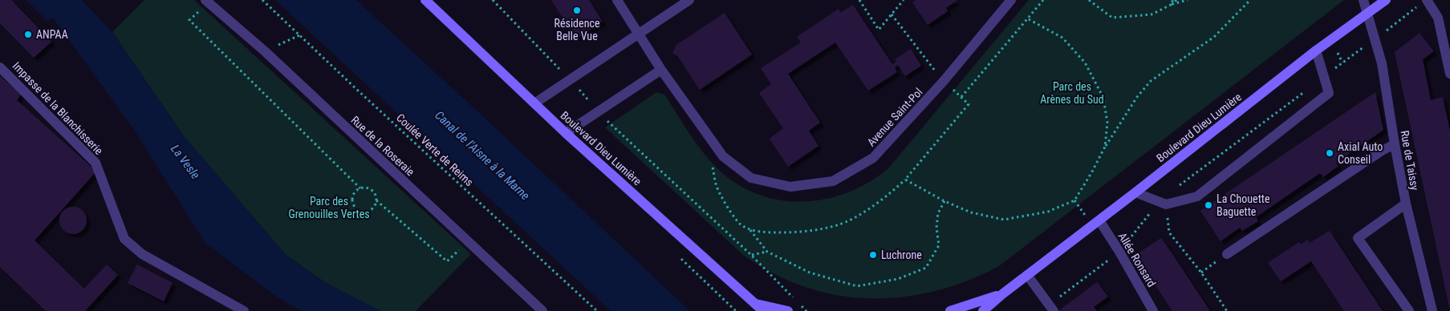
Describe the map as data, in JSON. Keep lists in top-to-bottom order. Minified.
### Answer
{"streets":{"main road":["Boulevard Dieu Lumière"],"street":["Impasse de la Blanchisserie","Avenue Saint-Pol","Rue de la Roseraie","Rue de Taissy","Allée Ronsard"],"path":["Coulée Verte de Reims"]},"crossings":[["Boulevard Dieu Lumière","Rue de Taissy"],["Boulevard Dieu Lumière","Allée Ronsard"]],"water":["Canal de l'Aisne à la Marne","La Vesle"],"parks":["Parc des Arènes du Sud","Parc des Grenouilles Vertes"],"places":["Résidence Belle Vue","ANPAA","Axial Auto Conseil","La Chouette Baguette","Luchrone"]}
